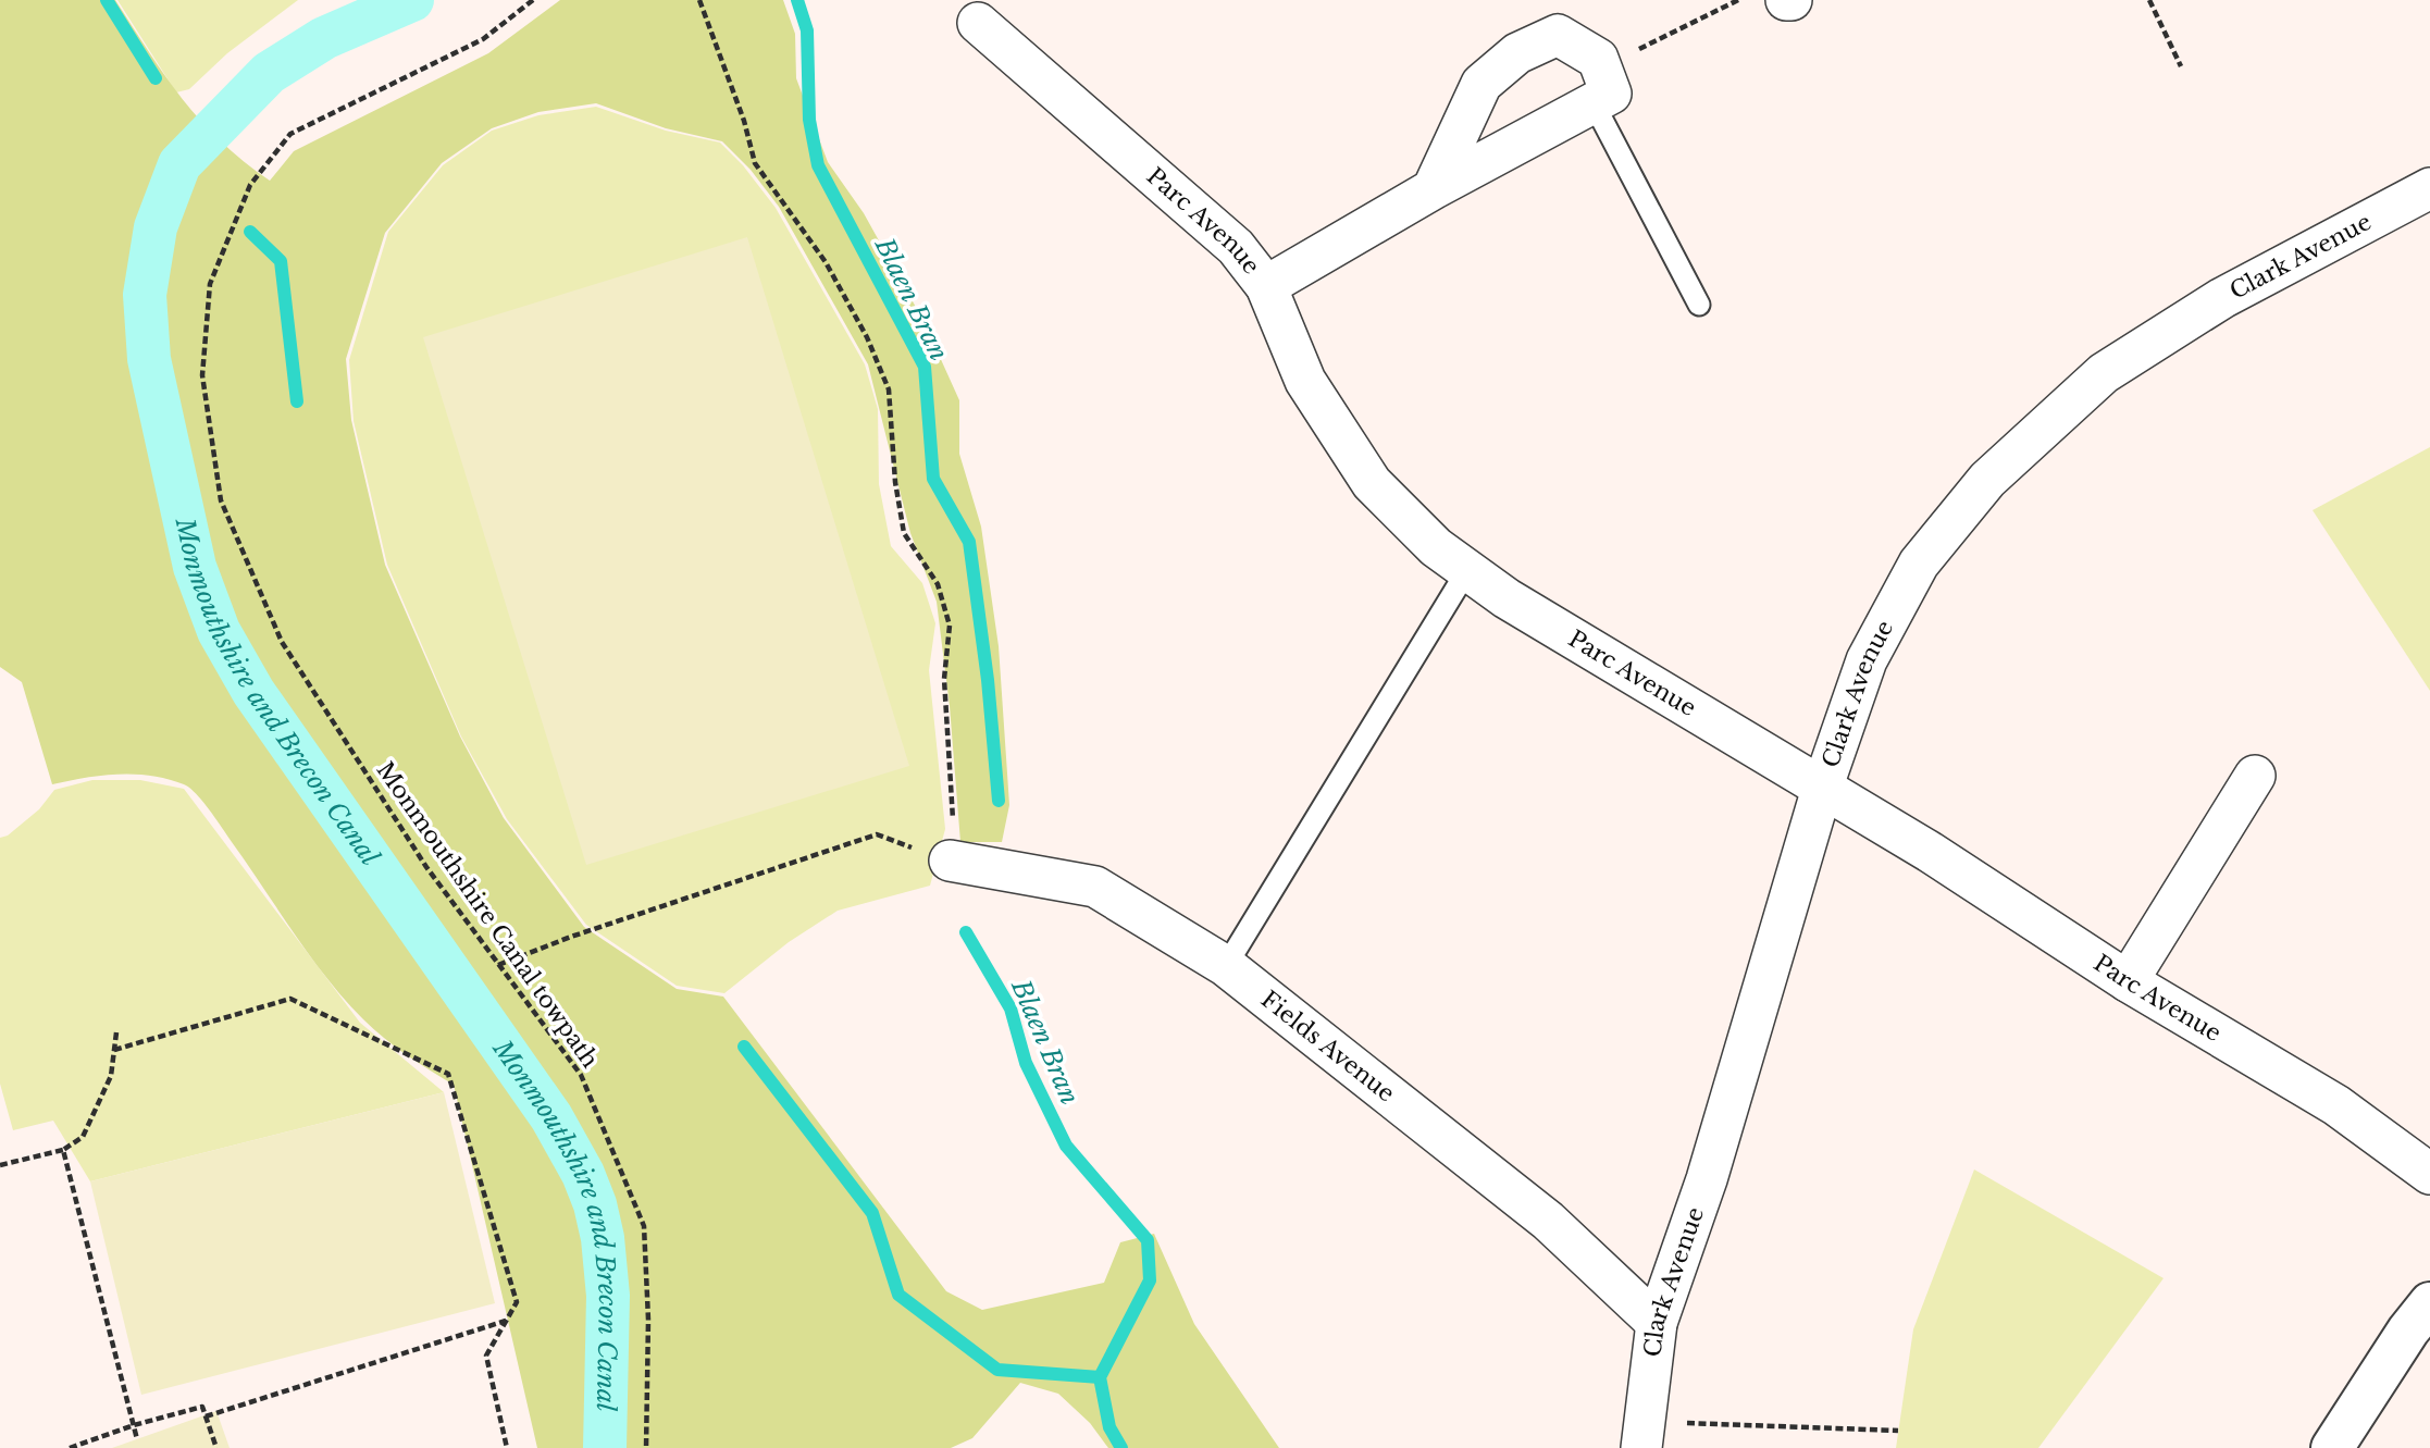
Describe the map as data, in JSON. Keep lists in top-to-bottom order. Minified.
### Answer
{"streets":{"street":["Parc Avenue","Clark Avenue","Fields Avenue"],"path":["Monmouthshire Canal towpath"]},"crossings":[["Parc Avenue","Clark Avenue"],["Clark Avenue","Fields Avenue"]],"water":["Blaen Bran","Monmouthshire and Brecon Canal"]}
